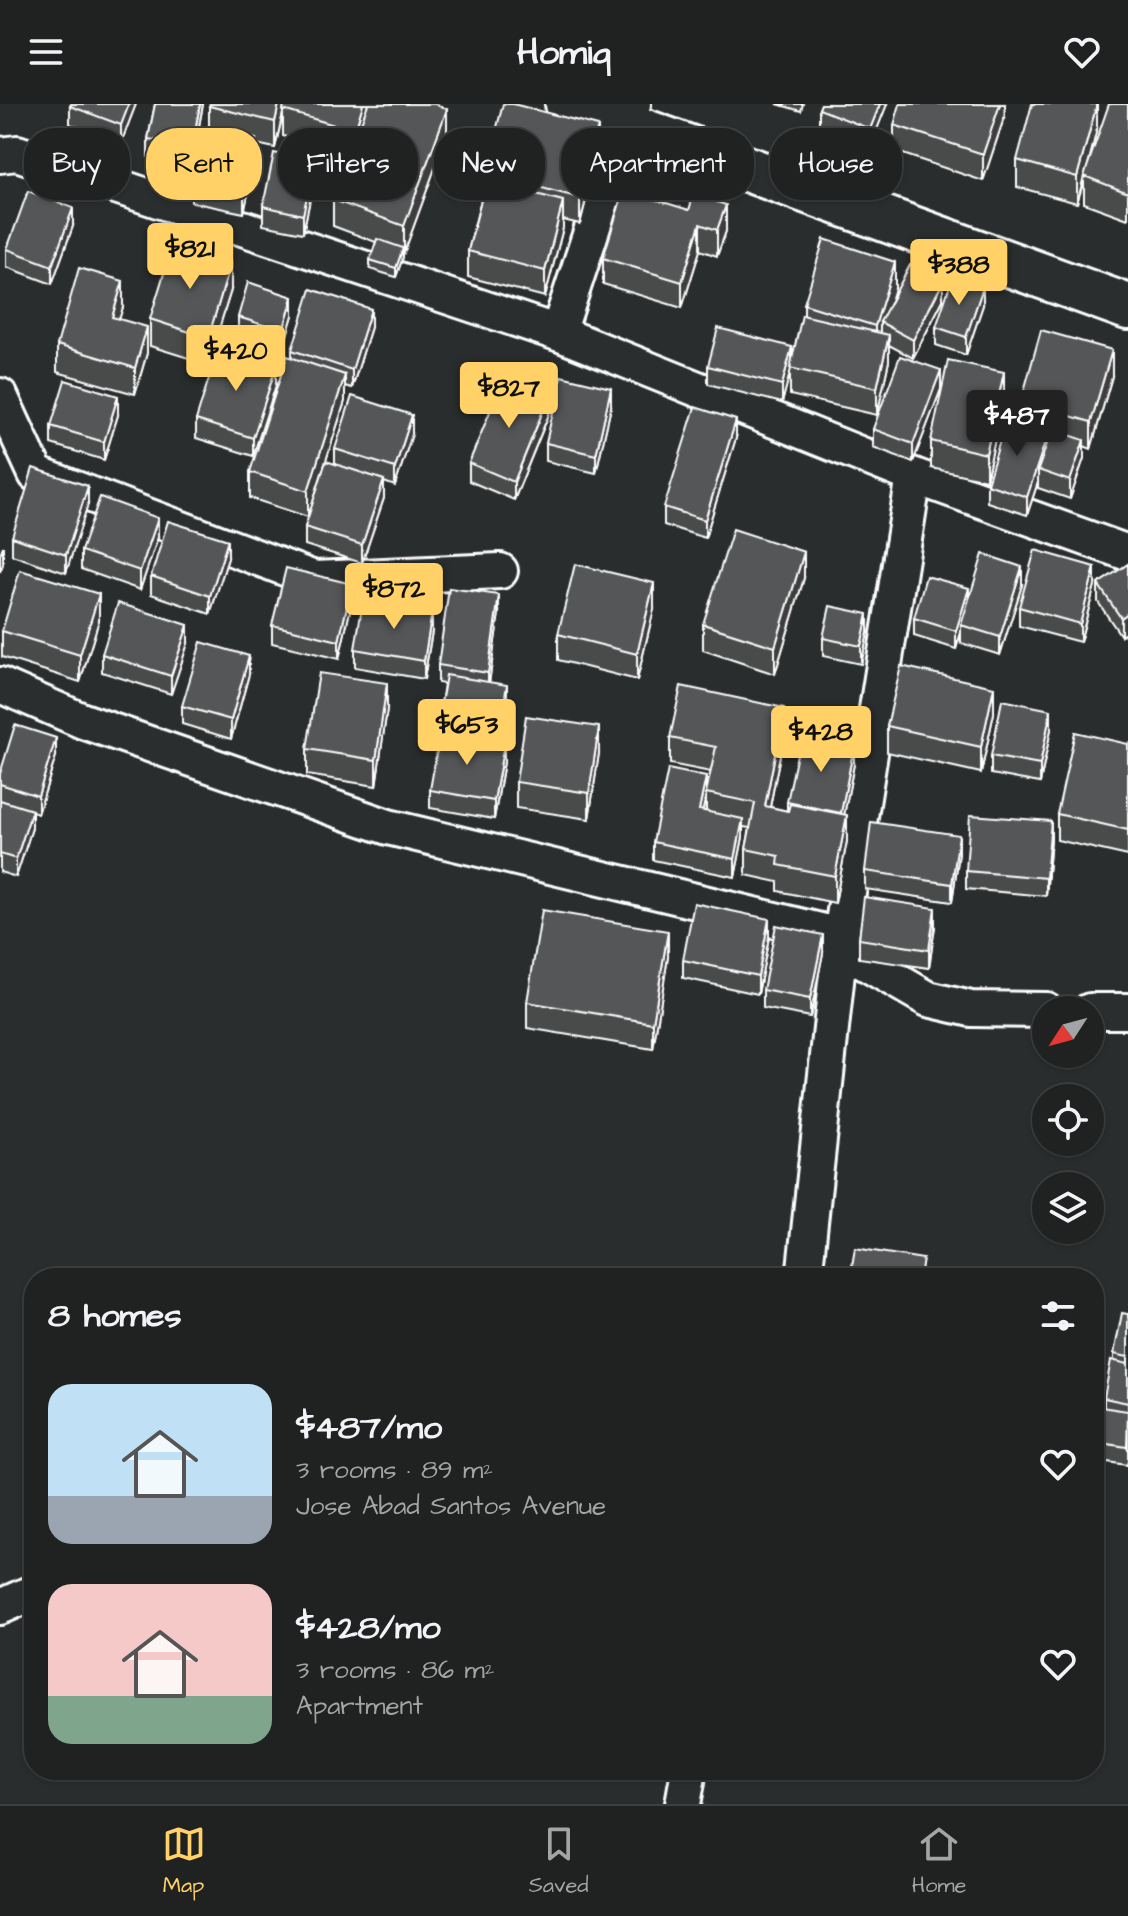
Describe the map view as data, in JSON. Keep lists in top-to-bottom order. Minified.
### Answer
{"north":"bottom left","page":{"header":"Homiq","chip":["Buy","Rent","Filters","New","Apartment","House"],"price":["$821","$388","$420","$827","$487","$872","$653","$428"],"heading":"8 homes","list":[{"name":"$487/mo","note":"3 rooms · 89 m² · Jose Abad Santos Avenue"},{"name":"$428/mo","note":"3 rooms · 86 m² · Apartment"}],"tabs":["Map","Saved","Home"]}}
